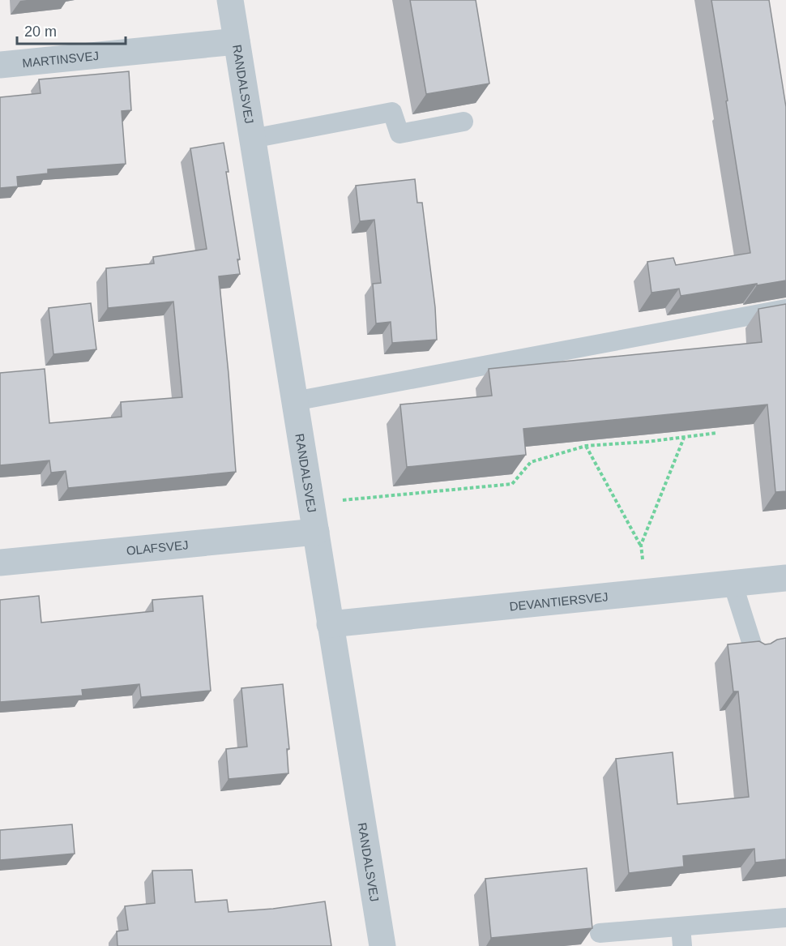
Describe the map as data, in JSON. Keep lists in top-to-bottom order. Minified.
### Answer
{"streets":{"street":["MARTINSVEJ","RANDALSVEJ","OLAFSVEJ","DEVANTIERSVEJ"]},"crossings":[["MARTINSVEJ","RANDALSVEJ"],["RANDALSVEJ","OLAFSVEJ"],["RANDALSVEJ","DEVANTIERSVEJ"]],"scale_bar":"20 m"}
